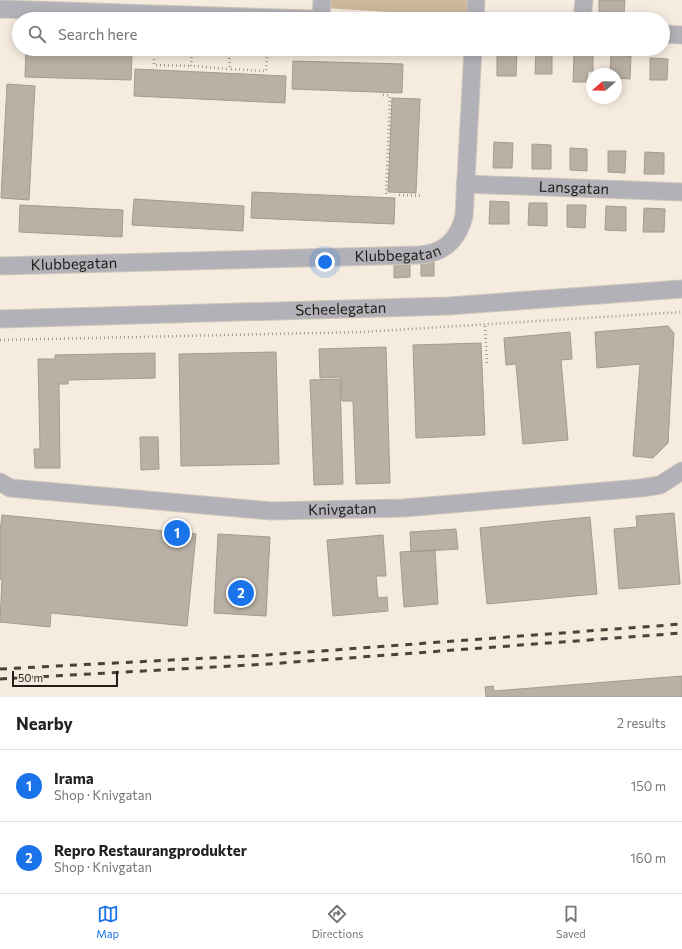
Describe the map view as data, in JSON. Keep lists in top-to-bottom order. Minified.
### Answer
{"streets":{"street":["Lansgatan","Klubbegatan","Scheelegatan","Knivgatan"]},"crossings":[["Lansgatan","Klubbegatan"]],"scale_bar":"50 m","north":"left","page":{"search":"Search here","pins":["1","2"],"scale":"50 m","heading":["Nearby","2 results"],"list":[{"mark":"1","name":"Irama","note":"Shop · Knivgatan","value":"150 m"},{"mark":"2","name":"Repro Restaurangprodukter","note":"Shop · Knivgatan","value":"160 m"}],"nav":["Map","Directions","Saved"]}}
